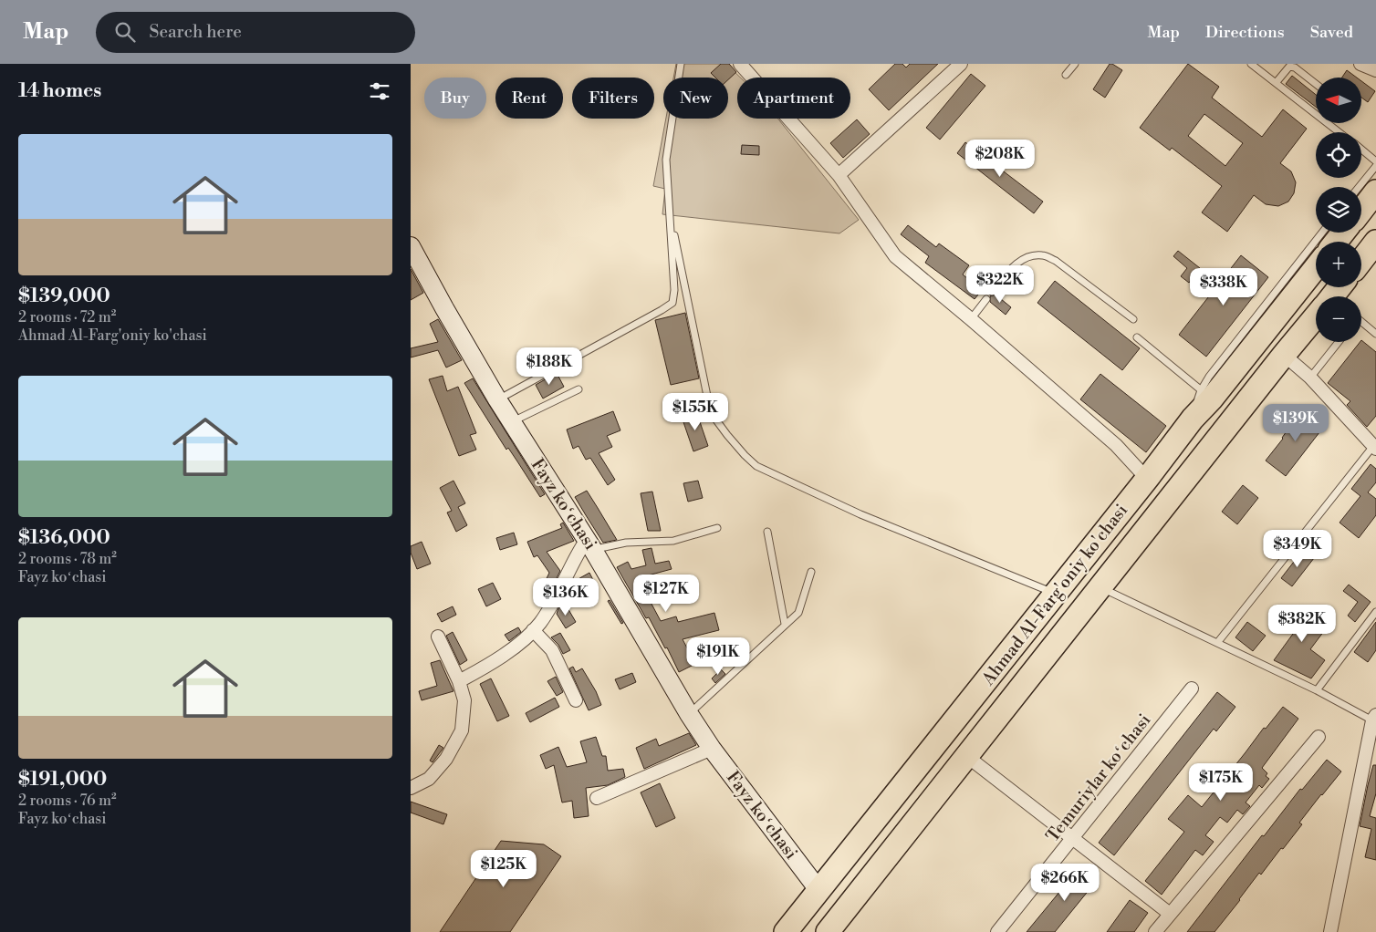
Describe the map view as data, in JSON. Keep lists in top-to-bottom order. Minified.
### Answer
{"streets":{"highway":["Ahmad Al-Farg'oniy ko'chasi"],"street":["Fayz koʻchasi","Temuriylar koʻchasi"]},"crossings":[["Fayz koʻchasi","Ahmad Al-Farg'oniy ko'chasi"]],"north":"left","page":{"header":"Map","search":"Search here","nav":["Map","Directions","Saved"],"heading":"14 homes","map_buttons":["+","−"],"chip":["Buy","Rent","Filters","New","Apartment"],"list":[{"name":"$139,000","note":"2 rooms · 72 m² · Ahmad Al-Farg'oniy ko'chasi"},{"name":"$136,000","note":"2 rooms · 78 m² · Fayz koʻchasi"},{"name":"$191,000","note":"2 rooms · 76 m² · Fayz koʻchasi"}],"price":["$208K","$322K","$338K","$188K","$155K","$139K","$349K","$127K","$136K","$382K","$191K","$175K","$125K","$266K"]}}
